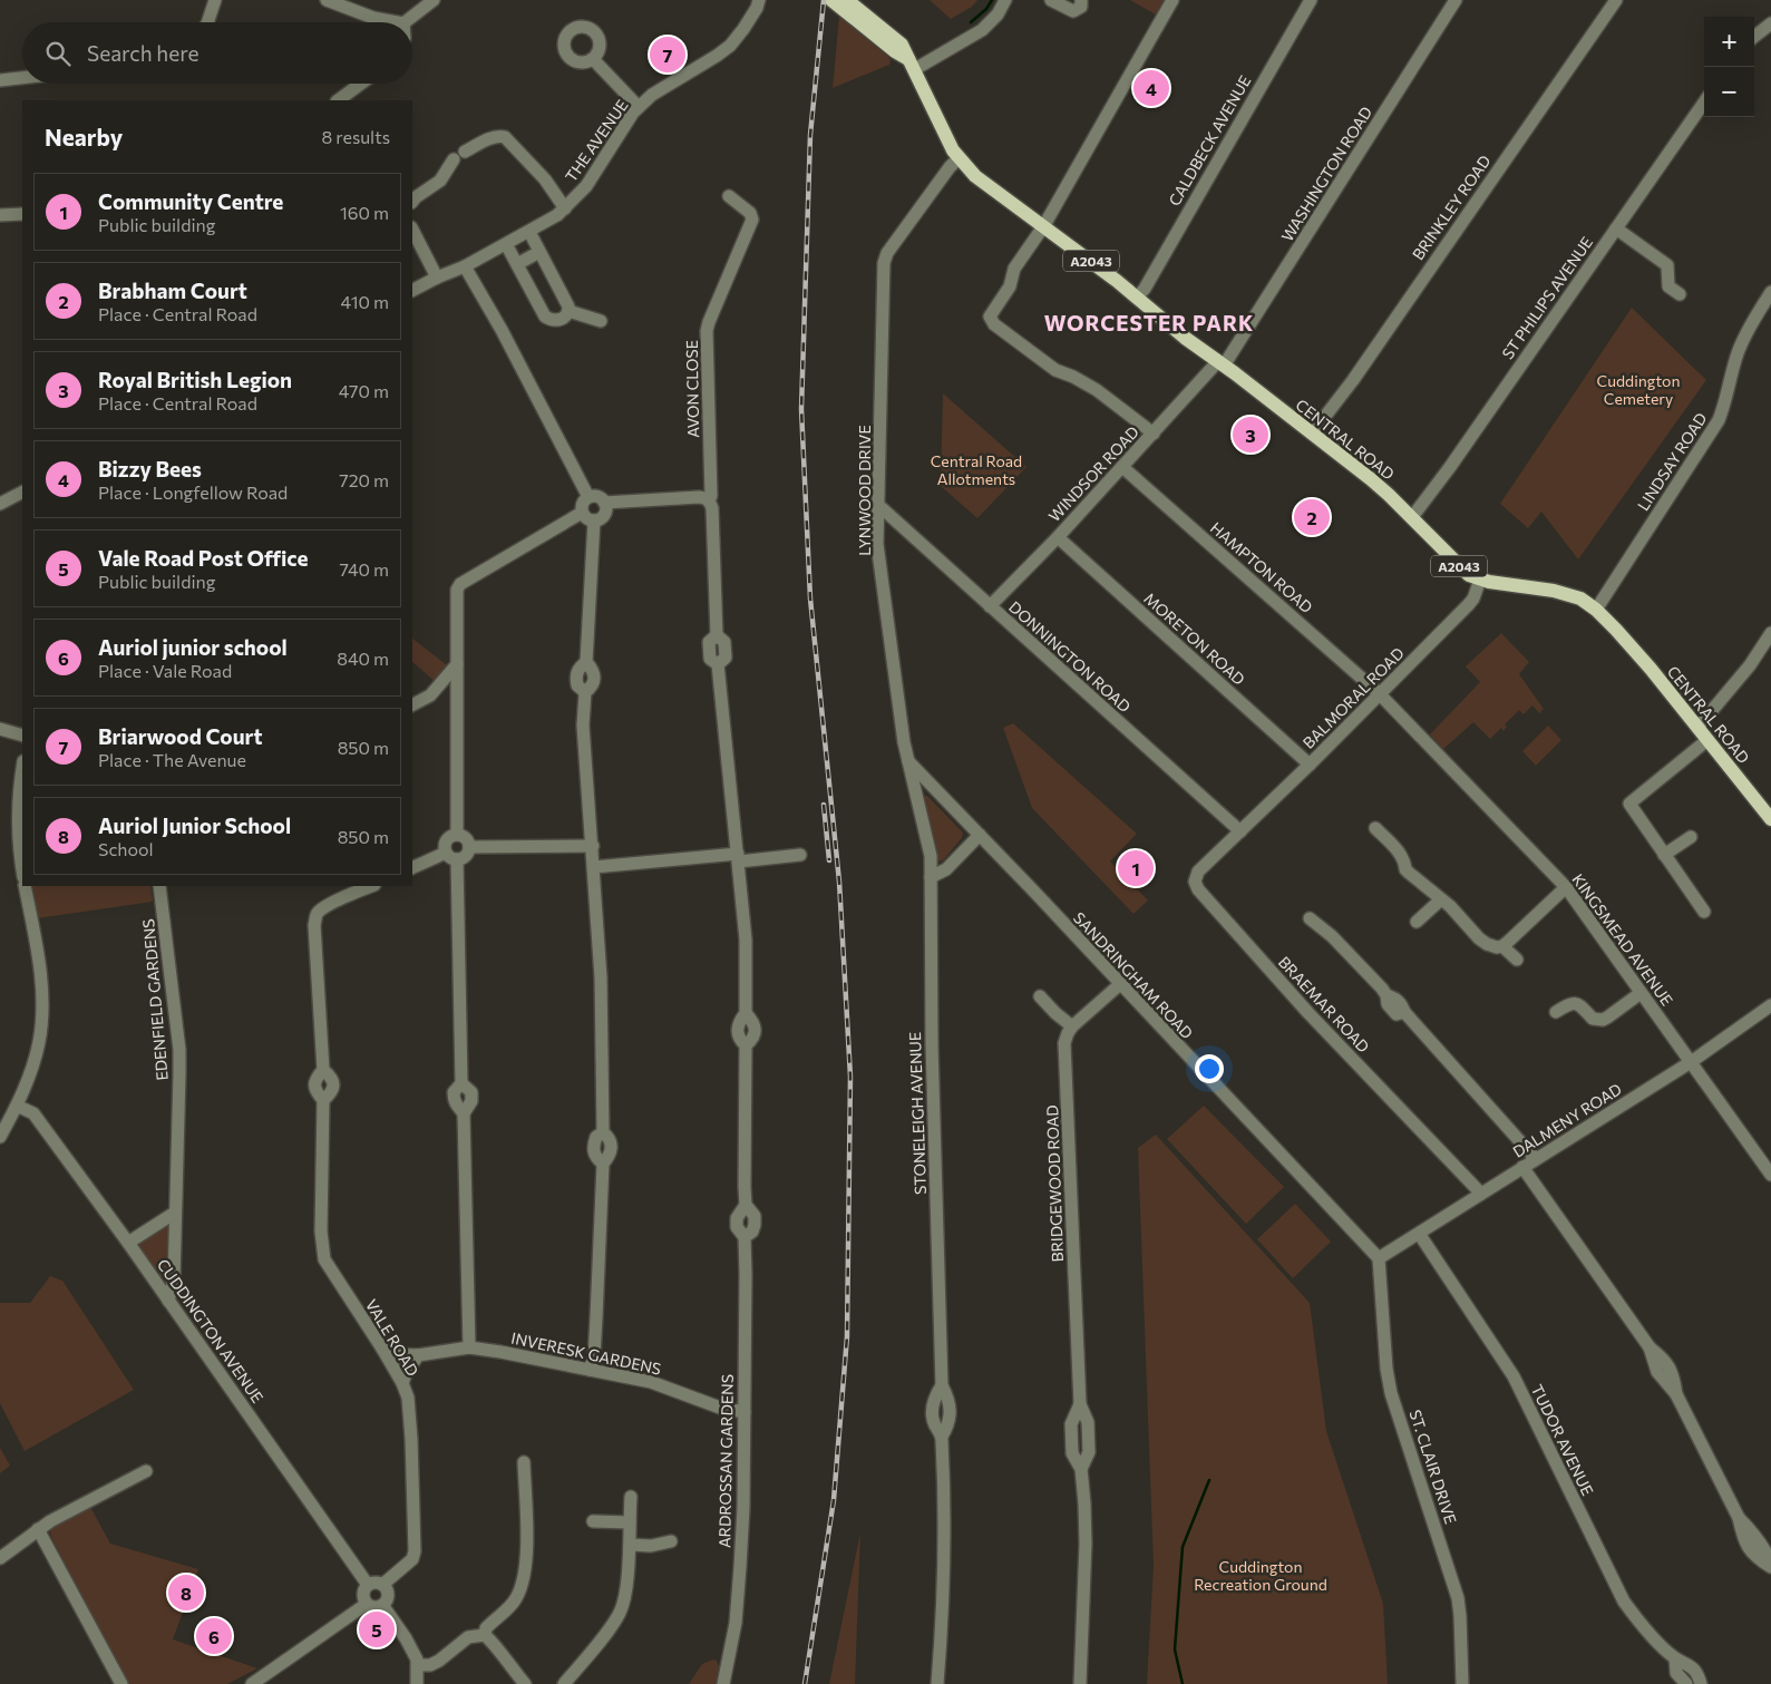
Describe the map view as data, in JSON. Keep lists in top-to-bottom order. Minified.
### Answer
{"streets":{"main road":["A2043","CENTRAL ROAD"],"street":["THE AVENUE","CALDBECK AVENUE","WASHINGTON ROAD","BRINKLEY ROAD","ST PHILIPS AVENUE","AVON CLOSE","LINDSAY ROAD","WINDSOR ROAD","LYNWOOD DRIVE","HAMPTON ROAD","MORETON ROAD","DONNINGTON ROAD","BALMORAL ROAD","KINGSMEAD AVENUE","SANDRINGHAM ROAD","EDENFIELD GARDENS","BRAEMAR ROAD","STONELEIGH AVENUE","DALMENY ROAD","BRIDGEWOOD ROAD","CUDDINGTON AVENUE","VALE ROAD","INVERESK GARDENS","TUDOR AVENUE","ARDROSSAN GARDENS","ST. CLAIR DRIVE"]},"crossings":[["CALDBECK AVENUE","CENTRAL ROAD"],["WASHINGTON ROAD","CENTRAL ROAD"],["WASHINGTON ROAD","WINDSOR ROAD"],["BRINKLEY ROAD","CENTRAL ROAD"],["ST PHILIPS AVENUE","CENTRAL ROAD"],["AVON CLOSE","ARDROSSAN GARDENS"],["CENTRAL ROAD","LINDSAY ROAD"],["CENTRAL ROAD","WINDSOR ROAD"],["CENTRAL ROAD","LYNWOOD DRIVE"],["CENTRAL ROAD","BALMORAL ROAD"],["WINDSOR ROAD","HAMPTON ROAD"],["WINDSOR ROAD","MORETON ROAD"],["WINDSOR ROAD","DONNINGTON ROAD"],["LYNWOOD DRIVE","DONNINGTON ROAD"],["LYNWOOD DRIVE","SANDRINGHAM ROAD"],["LYNWOOD DRIVE","STONELEIGH AVENUE"],["HAMPTON ROAD","BALMORAL ROAD"],["HAMPTON ROAD","KINGSMEAD AVENUE"],["MORETON ROAD","BALMORAL ROAD"],["DONNINGTON ROAD","BALMORAL ROAD"],["DONNINGTON ROAD","BRAEMAR ROAD"],["BALMORAL ROAD","KINGSMEAD AVENUE"],["BALMORAL ROAD","BRAEMAR ROAD"],["KINGSMEAD AVENUE","DALMENY ROAD"],["SANDRINGHAM ROAD","DALMENY ROAD"],["SANDRINGHAM ROAD","ST. CLAIR DRIVE"],["EDENFIELD GARDENS","CUDDINGTON AVENUE"],["BRAEMAR ROAD","DALMENY ROAD"],["DALMENY ROAD","TUDOR AVENUE"],["DALMENY ROAD","ST. CLAIR DRIVE"],["CUDDINGTON AVENUE","VALE ROAD"],["VALE ROAD","INVERESK GARDENS"],["INVERESK GARDENS","ARDROSSAN GARDENS"]],"districts":["WORCESTER PARK"],"parks":["Cuddington Cemetery","Central Road Allotments","Cuddington Recreation Ground"],"page":{"map_buttons":["+","−"],"search":"Search here","pins":["7","4","3","2","1","8","5","6"],"heading":["Nearby","8 results"],"list":[{"mark":"1","name":"Community Centre","note":"Public building","value":"160 m"},{"mark":"2","name":"Brabham Court","note":"Place · Central Road","value":"410 m"},{"mark":"3","name":"Royal British Legion","note":"Place · Central Road","value":"470 m"},{"mark":"4","name":"Bizzy Bees","note":"Place · Longfellow Road","value":"720 m"},{"mark":"5","name":"Vale Road Post Office","note":"Public building","value":"740 m"},{"mark":"6","name":"Auriol junior school","note":"Place · Vale Road","value":"840 m"},{"mark":"7","name":"Briarwood Court","note":"Place · The Avenue","value":"850 m"},{"mark":"8","name":"Auriol Junior School","note":"School","value":"850 m"}]}}
